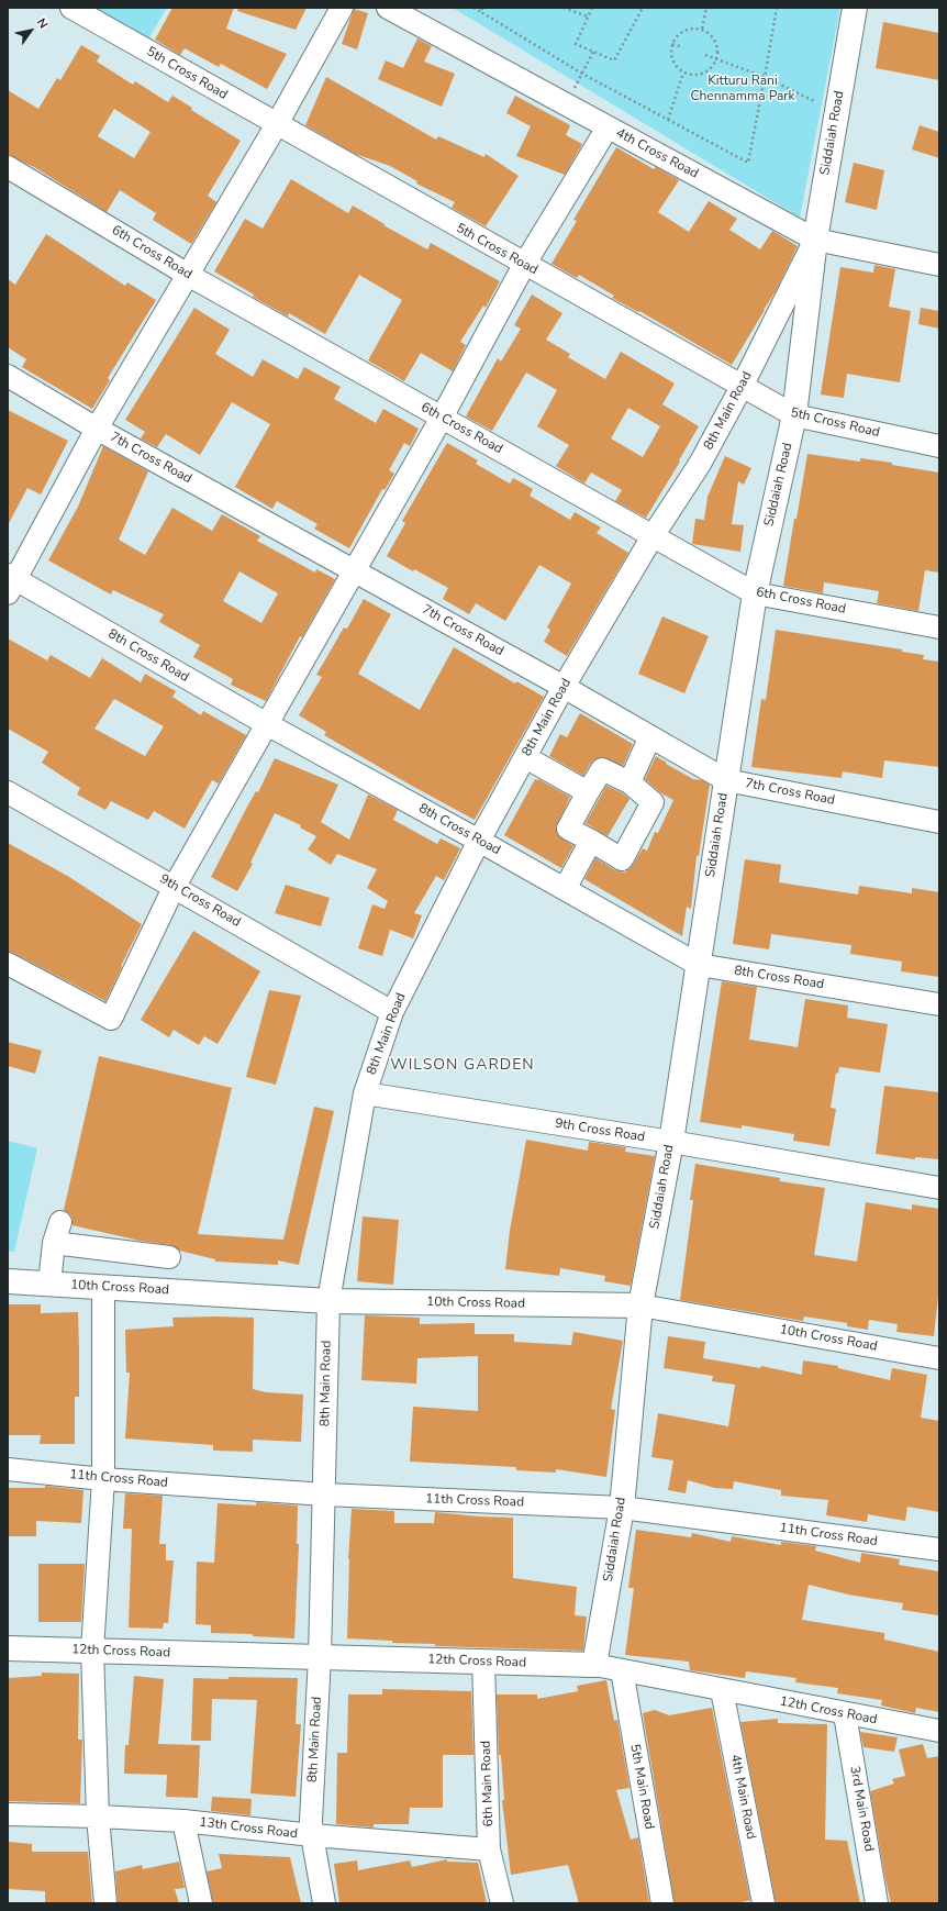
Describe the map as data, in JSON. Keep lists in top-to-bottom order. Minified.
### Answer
{"streets":{"main road":["Siddaiah Road","10th Cross Road","12th Cross Road"],"street":["5th Cross Road","4th Cross Road","6th Cross Road","8th Main Road","7th Cross Road","8th Cross Road","9th Cross Road","11th Cross Road","6th Main Road","5th Main Road","4th Main Road","3rd Main Road","13th Cross Road"]},"crossings":[["5th Cross Road","Siddaiah Road"],["5th Cross Road","8th Main Road"],["Siddaiah Road","4th Cross Road"],["Siddaiah Road","6th Cross Road"],["Siddaiah Road","8th Main Road"],["Siddaiah Road","7th Cross Road"],["Siddaiah Road","8th Cross Road"],["Siddaiah Road","9th Cross Road"],["Siddaiah Road","10th Cross Road"],["Siddaiah Road","11th Cross Road"],["Siddaiah Road","12th Cross Road"],["4th Cross Road","8th Main Road"],["6th Cross Road","8th Main Road"],["8th Main Road","7th Cross Road"],["8th Main Road","8th Cross Road"],["8th Main Road","9th Cross Road"],["8th Main Road","10th Cross Road"],["8th Main Road","11th Cross Road"],["8th Main Road","12th Cross Road"],["8th Main Road","13th Cross Road"],["12th Cross Road","6th Main Road"],["12th Cross Road","5th Main Road"],["12th Cross Road","4th Main Road"],["12th Cross Road","3rd Main Road"],["6th Main Road","13th Cross Road"]],"districts":["WILSON GARDEN"],"parks":["Kitturu Rani Chennamma Park"],"north":"top right"}
